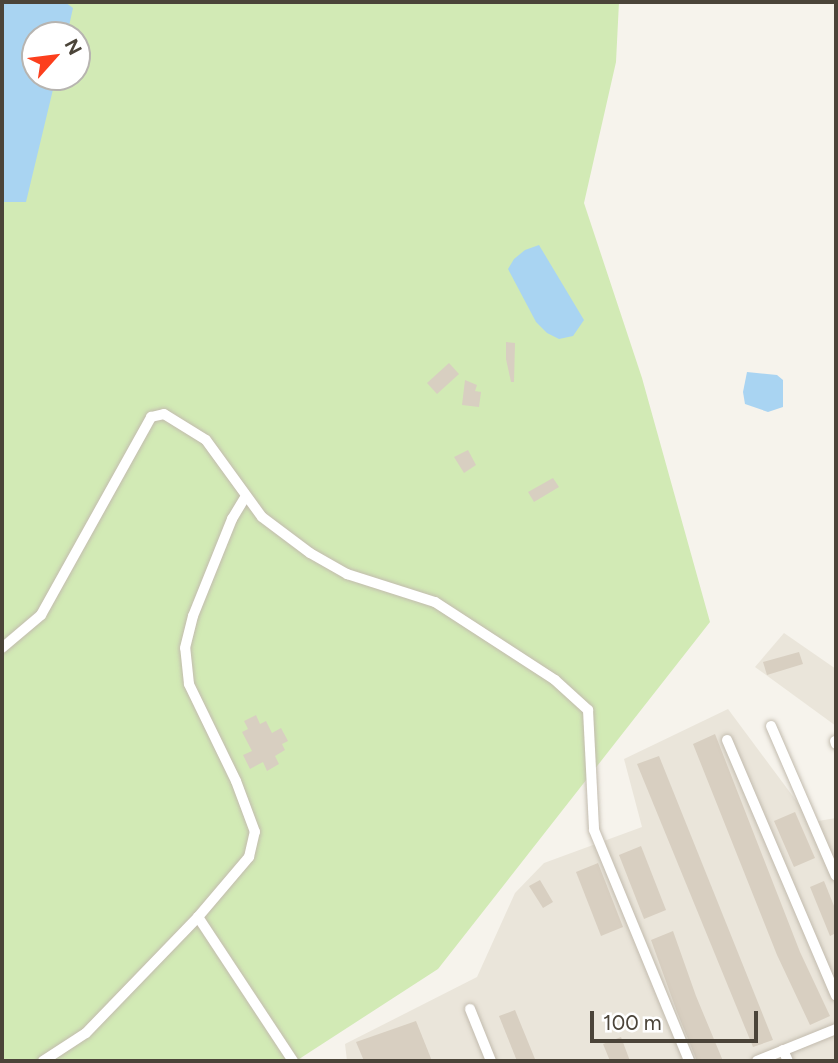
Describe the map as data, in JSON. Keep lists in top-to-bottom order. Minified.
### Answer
{"scale_bar":"100 m","north":"top right"}
